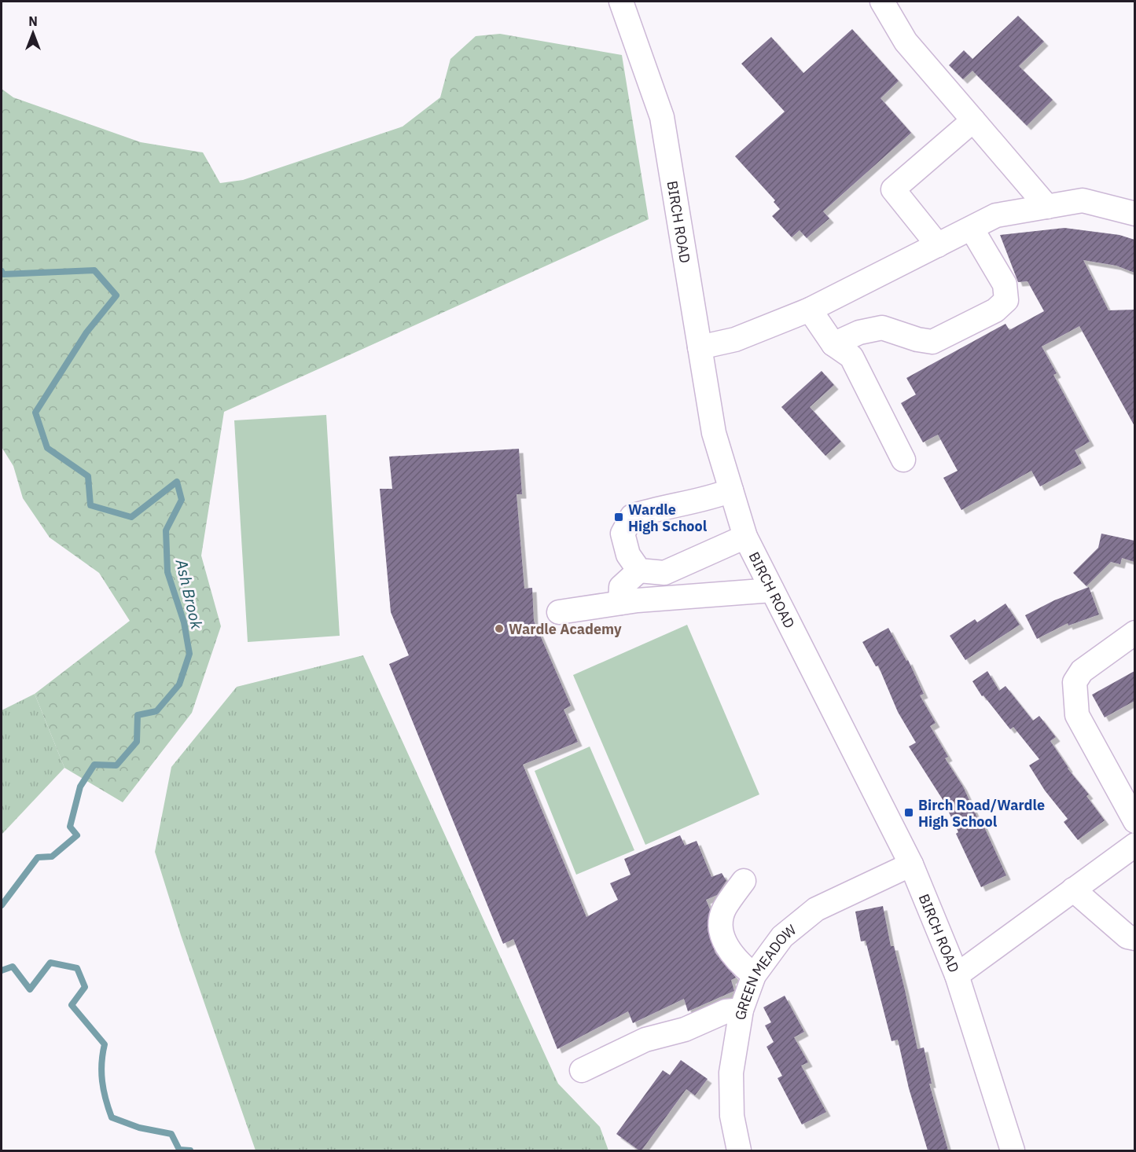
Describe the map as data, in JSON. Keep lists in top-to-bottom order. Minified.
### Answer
{"streets":{"street":["BIRCH ROAD","GREEN MEADOW"]},"crossings":[["BIRCH ROAD","GREEN MEADOW"]],"water":["Ash Brook"],"places":{"transit":["Wardle High School","Birch Road/Wardle High School"],"other":["Wardle Academy"]},"north":"top"}
